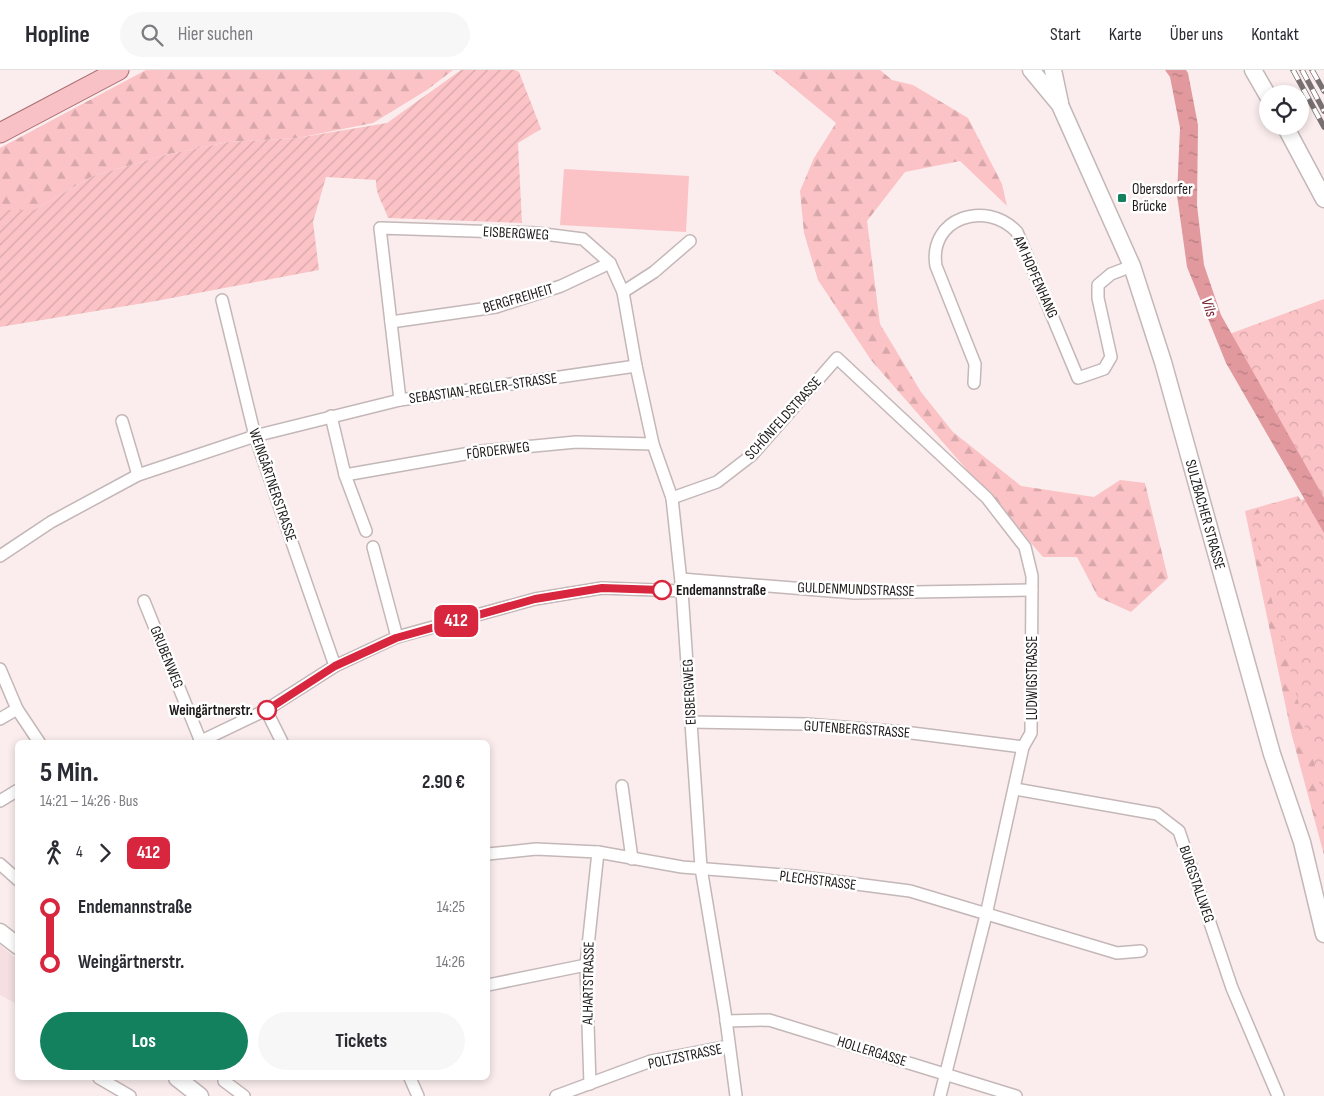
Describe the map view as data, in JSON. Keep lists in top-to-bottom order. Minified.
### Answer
{"streets":{"main road":["SULZBACHER STRASSE"],"street":["EISBERGWEG","AM HOPFENHANG","BERGFREIHEIT","SEBASTIAN-REGLER-STRASSE","SCHÖNFELDSTRASSE","FÖRDERWEG","WEINGÄRTNERSTRASSE","GULDENMUNDSTRASSE","GRUBENWEG","LUDWIGSTRASSE","GUTENBERGSTRASSE","PLECHSTRASSE","BURGSTALLWEG","ALHARTSTRASSE","HOLLERGASSE","POLTZSTRASSE"]},"crossings":[["EISBERGWEG","BERGFREIHEIT"],["EISBERGWEG","SEBASTIAN-REGLER-STRASSE"],["EISBERGWEG","SCHÖNFELDSTRASSE"],["EISBERGWEG","FÖRDERWEG"],["EISBERGWEG","GULDENMUNDSTRASSE"],["EISBERGWEG","GUTENBERGSTRASSE"],["EISBERGWEG","PLECHSTRASSE"],["EISBERGWEG","HOLLERGASSE"],["EISBERGWEG","POLTZSTRASSE"],["AM HOPFENHANG","SULZBACHER STRASSE"],["SEBASTIAN-REGLER-STRASSE","WEINGÄRTNERSTRASSE"],["SCHÖNFELDSTRASSE","LUDWIGSTRASSE"],["GULDENMUNDSTRASSE","LUDWIGSTRASSE"],["LUDWIGSTRASSE","GUTENBERGSTRASSE"],["LUDWIGSTRASSE","PLECHSTRASSE"],["LUDWIGSTRASSE","BURGSTALLWEG"],["LUDWIGSTRASSE","HOLLERGASSE"],["PLECHSTRASSE","ALHARTSTRASSE"],["ALHARTSTRASSE","POLTZSTRASSE"]],"water":["Vils"],"places":{"transit":["Obersdorfer Brücke"],"other":["Endemannstraße","Weingärtnerstr."]},"lines":["bus line 412"],"page":{"header":"Hopline","search":"Hier suchen","nav":["Start","Karte","Über uns","Kontakt"],"on_map":"412","heading":["5 Min.","14:21 – 14:26 · Bus","2.90 €"],"legs":["4","412"],"list":[{"name":"Endemannstraße","value":"14:25"},{"name":"Weingärtnerstr.","value":"14:26"}],"buttons":["Los","Tickets"]}}
